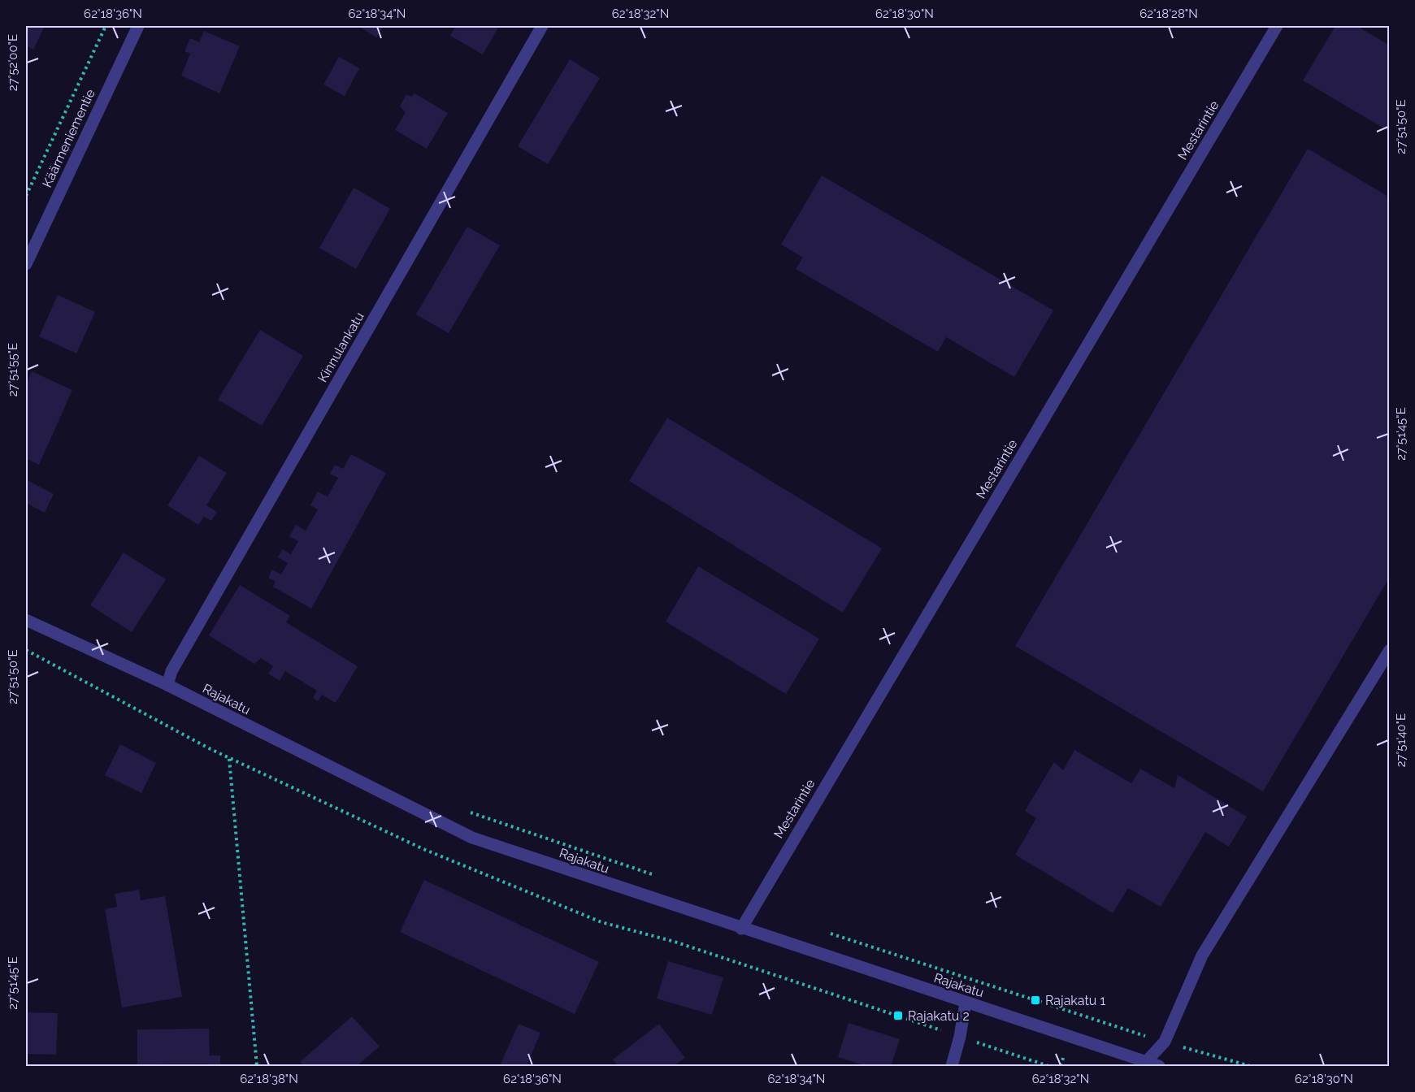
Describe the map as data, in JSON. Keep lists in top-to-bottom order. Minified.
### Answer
{"streets":{"street":["Mestarintie","Käärmeniementie","Kinnulankatu","Rajakatu"]},"crossings":[["Mestarintie","Rajakatu"],["Kinnulankatu","Rajakatu"]],"places":{"transit":["Rajakatu 1","Rajakatu 2"]},"coordinates":["62°18'36\"N","62°18'34\"N","62°18'32\"N","62°18'30\"N","62°18'28\"N","27°52'00\"E","27°51'50\"E","27°51'55\"E","27°51'45\"E","27°51'40\"E","62°18'38\"N"]}
